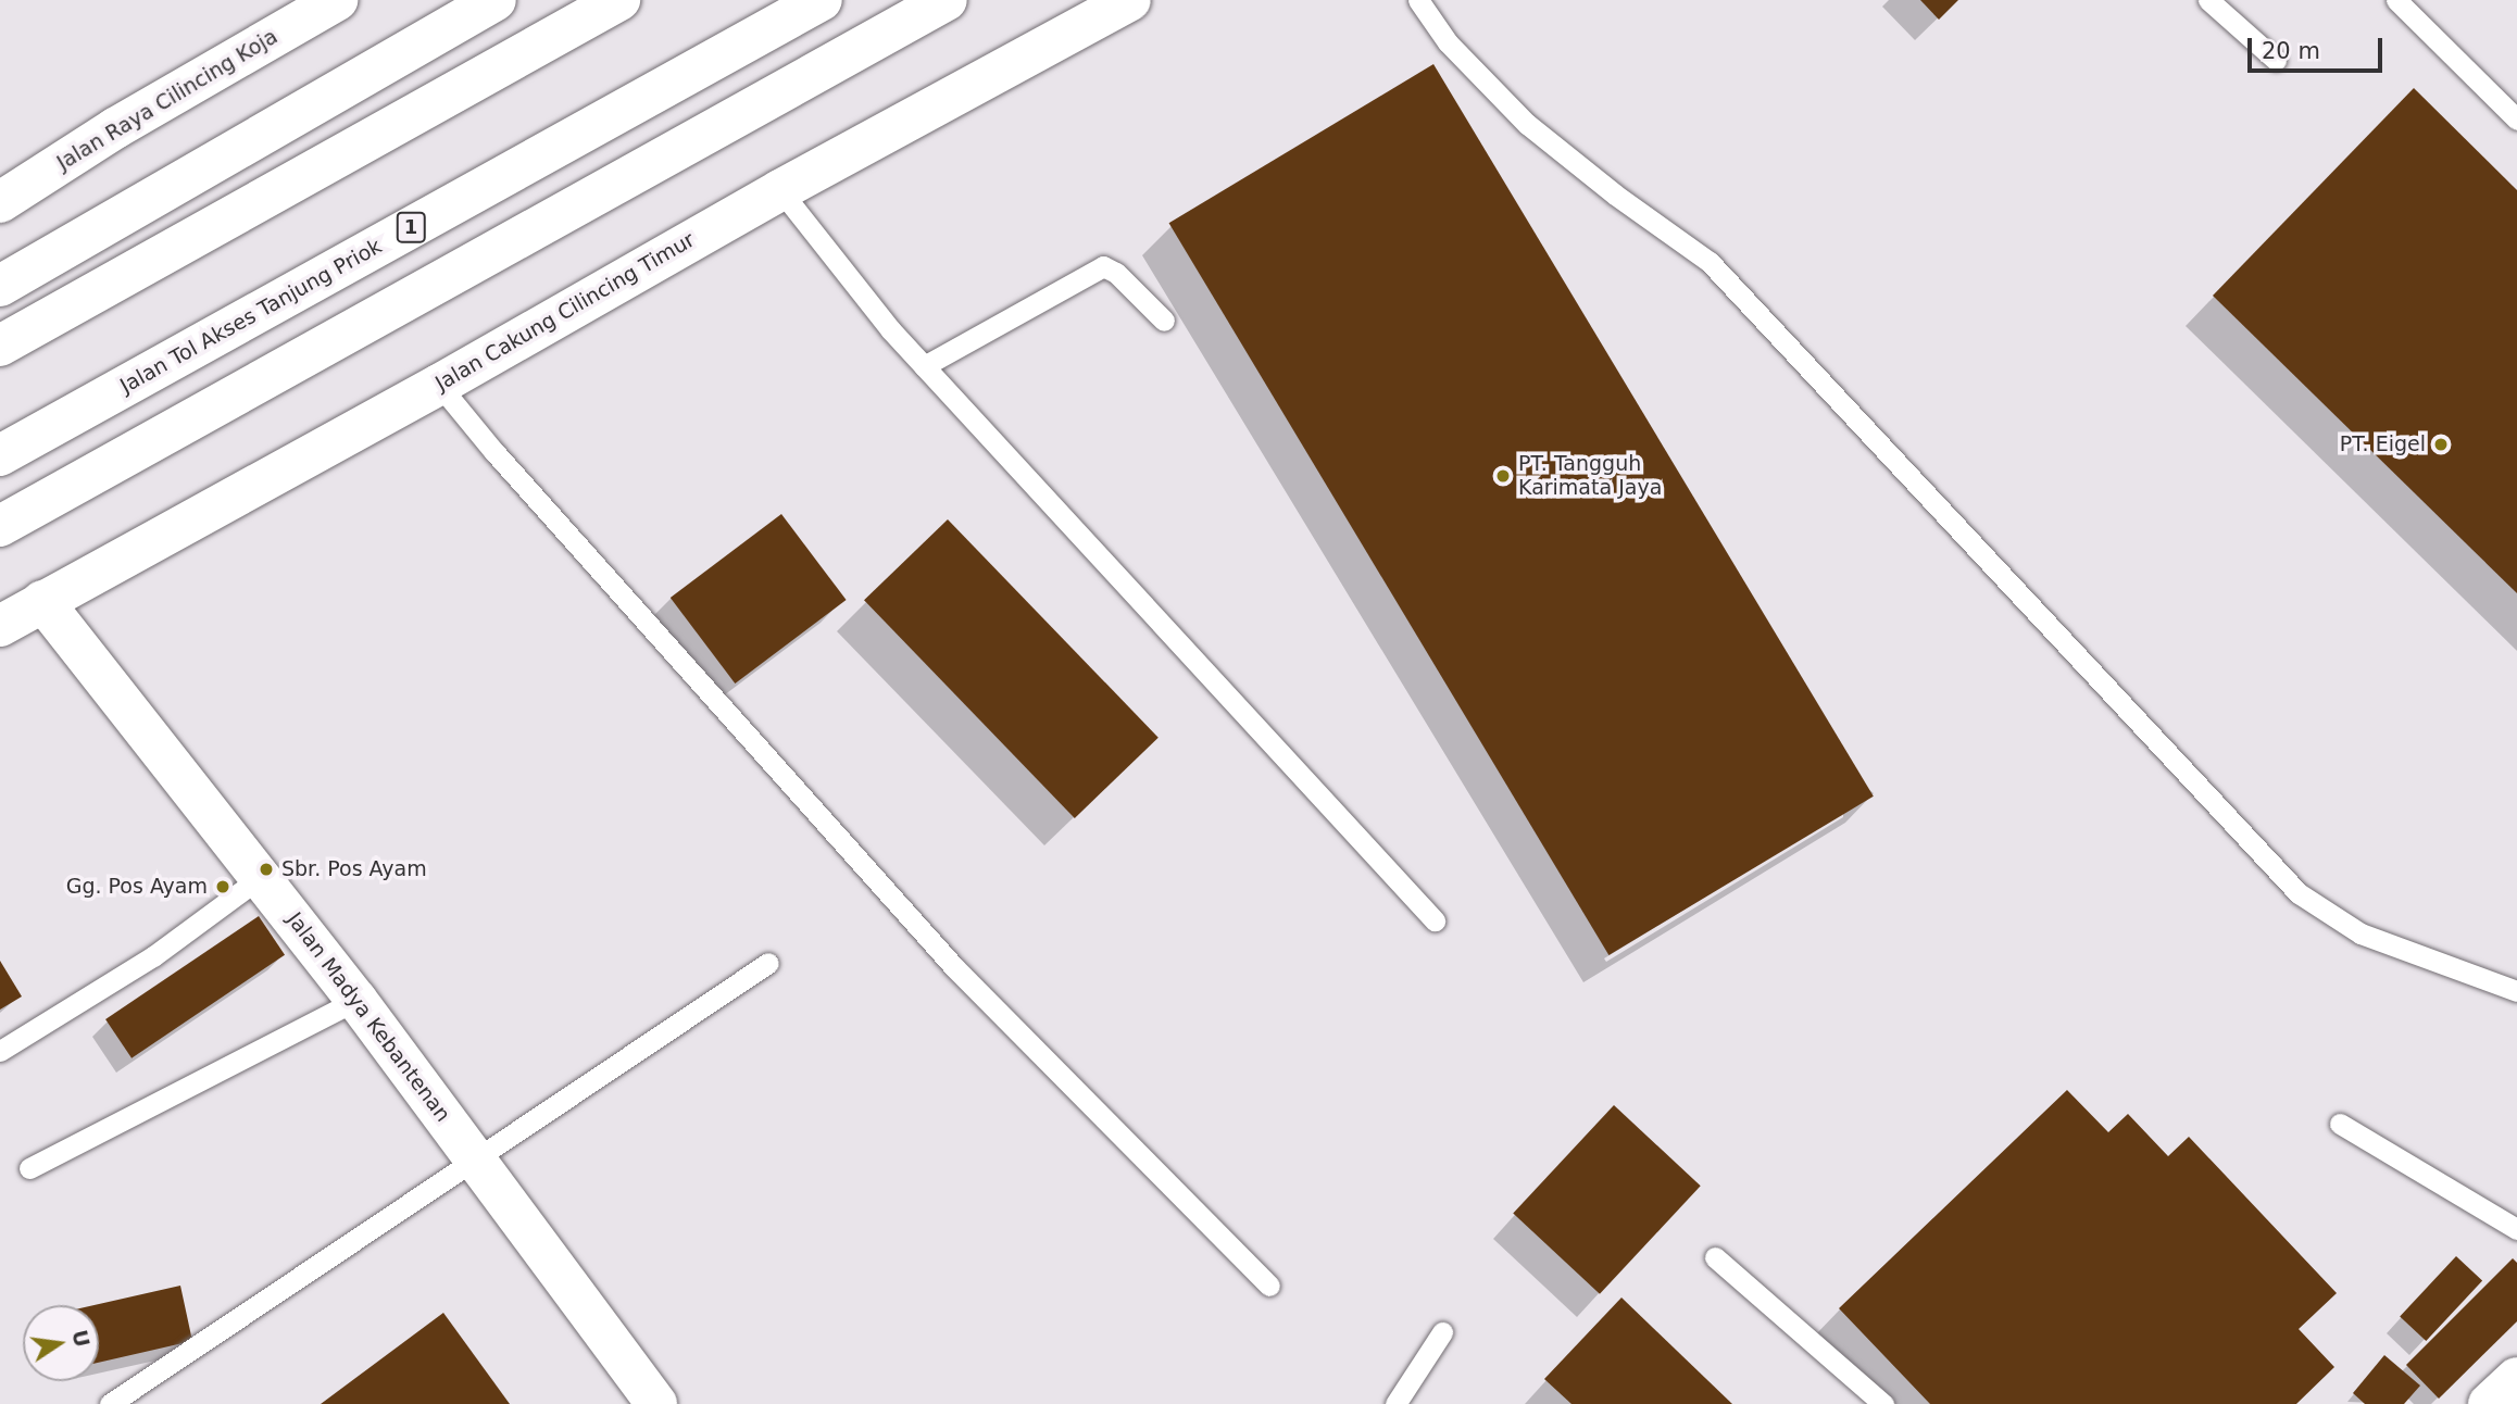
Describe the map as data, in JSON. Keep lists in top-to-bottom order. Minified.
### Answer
{"streets":{"main road":["Jalan Raya Cilincing Koja","1","Jalan Cakung Cilincing Timur","Jalan Tol Akses Tanjung Priok","Jalan Madya Kebantenan"]},"crossings":[["Jalan Cakung Cilincing Timur","Jalan Madya Kebantenan"]],"places":["PT. Eigel","PT. Tangguh Karimata Jaya","Sbr. Pos Ayam","Gg. Pos Ayam"],"scale_bar":"20 m","north":"right"}
